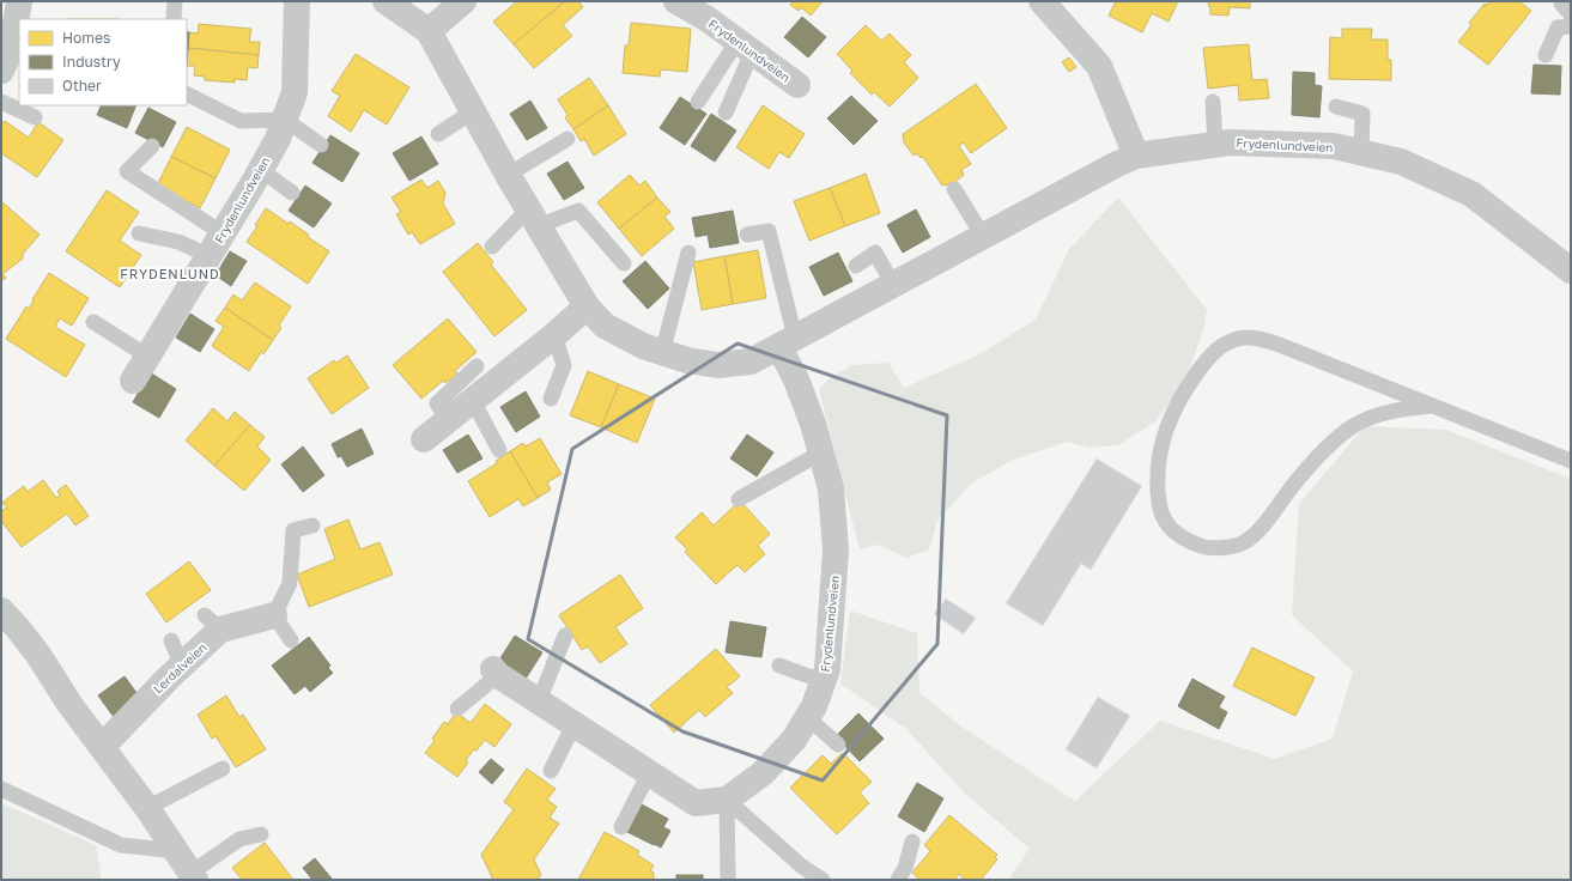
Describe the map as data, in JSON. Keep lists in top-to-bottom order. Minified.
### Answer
{"streets":{"street":["Frydenlundveien","Lerdalveien"]},"districts":["FRYDENLUND"],"legend":["Homes","Industry","Other"]}
